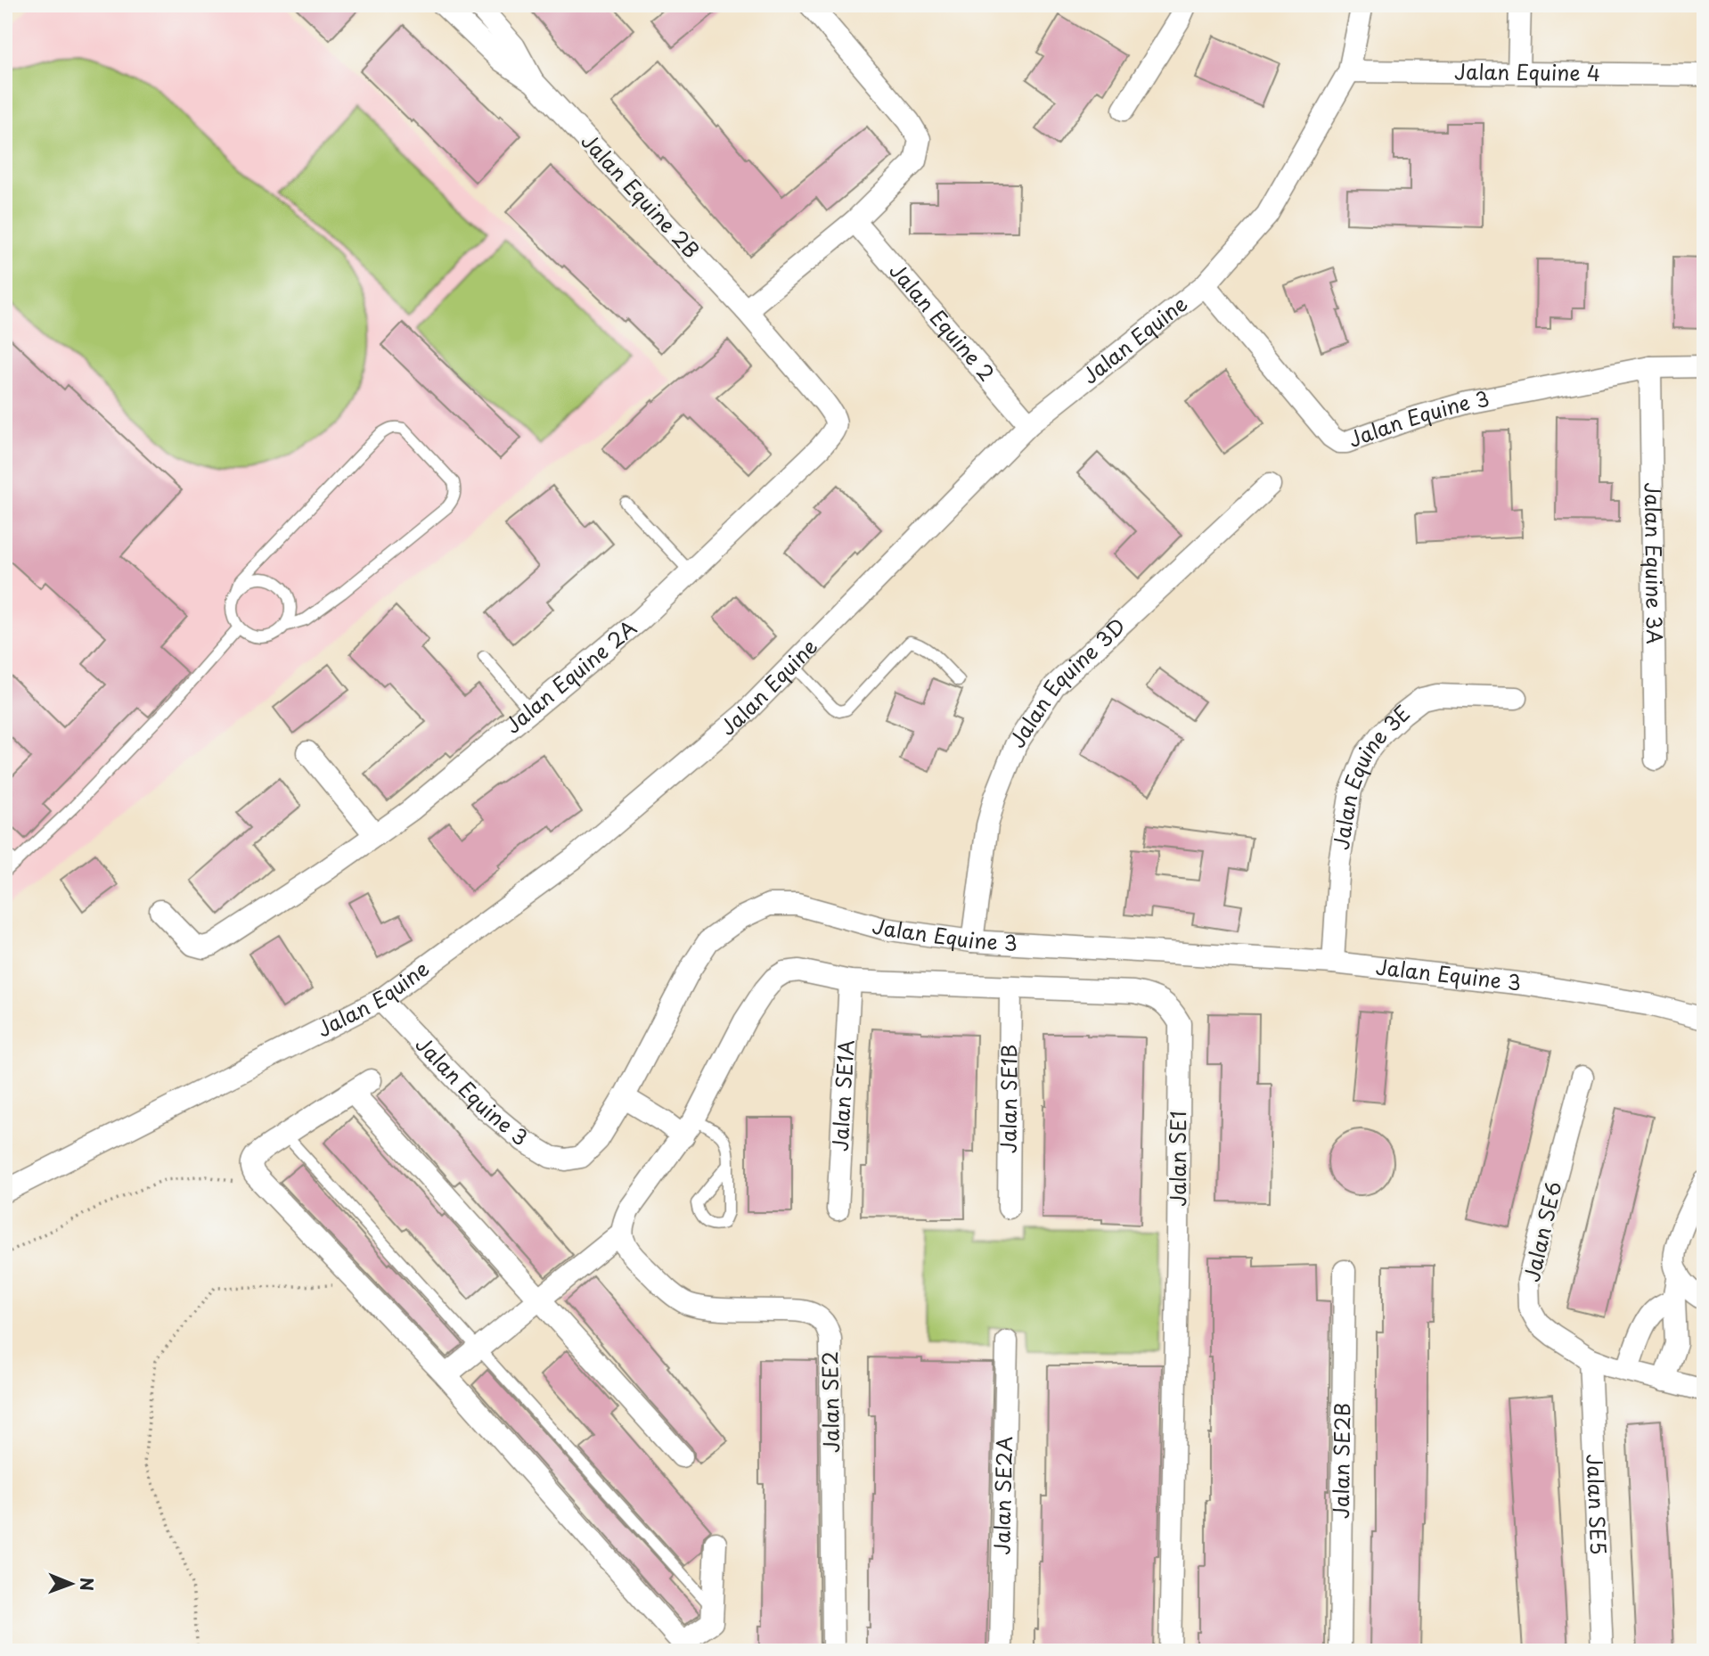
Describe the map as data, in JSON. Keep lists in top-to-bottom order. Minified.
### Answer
{"streets":{"street":["Jalan Equine 4","Jalan Equine 2B","Jalan Equine 2","Jalan Equine","Jalan Equine 3","Jalan Equine 3A","Jalan Equine 2A","Jalan Equine 3D","Jalan Equine 3E","Jalan SE1A","Jalan SE1B","Jalan SE1","Jalan SE6","Jalan SE2","Jalan SE2B","Jalan SE2A","Jalan SE5"]},"crossings":[["Jalan Equine 4","Jalan Equine"],["Jalan Equine 2B","Jalan Equine 2A"],["Jalan Equine 2","Jalan Equine"],["Jalan Equine","Jalan Equine 3"],["Jalan Equine 3","Jalan Equine 3A"],["Jalan Equine 3","Jalan Equine 3D"],["Jalan Equine 3","Jalan Equine 3E"],["Jalan SE1A","Jalan SE1"],["Jalan SE1B","Jalan SE1"],["Jalan SE6","Jalan SE5"]],"north":"right"}
